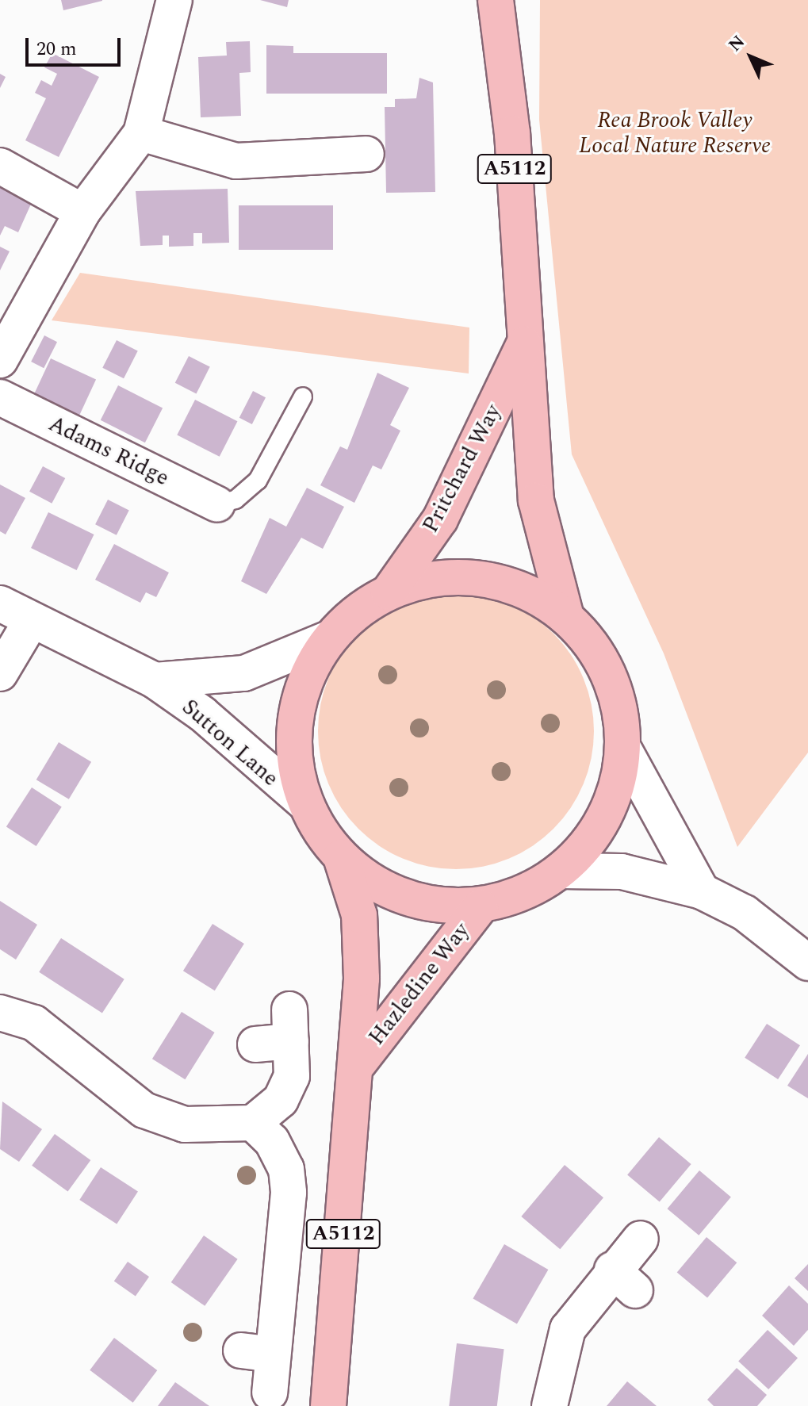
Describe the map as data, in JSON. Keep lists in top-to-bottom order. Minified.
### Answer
{"streets":{"main road":["A5112","Pritchard Way","Hazledine Way"],"street":["Adams Ridge","Sutton Lane"]},"parks":["Rea Brook Valley Local Nature Reserve"],"scale_bar":"20 m","north":"top left"}
